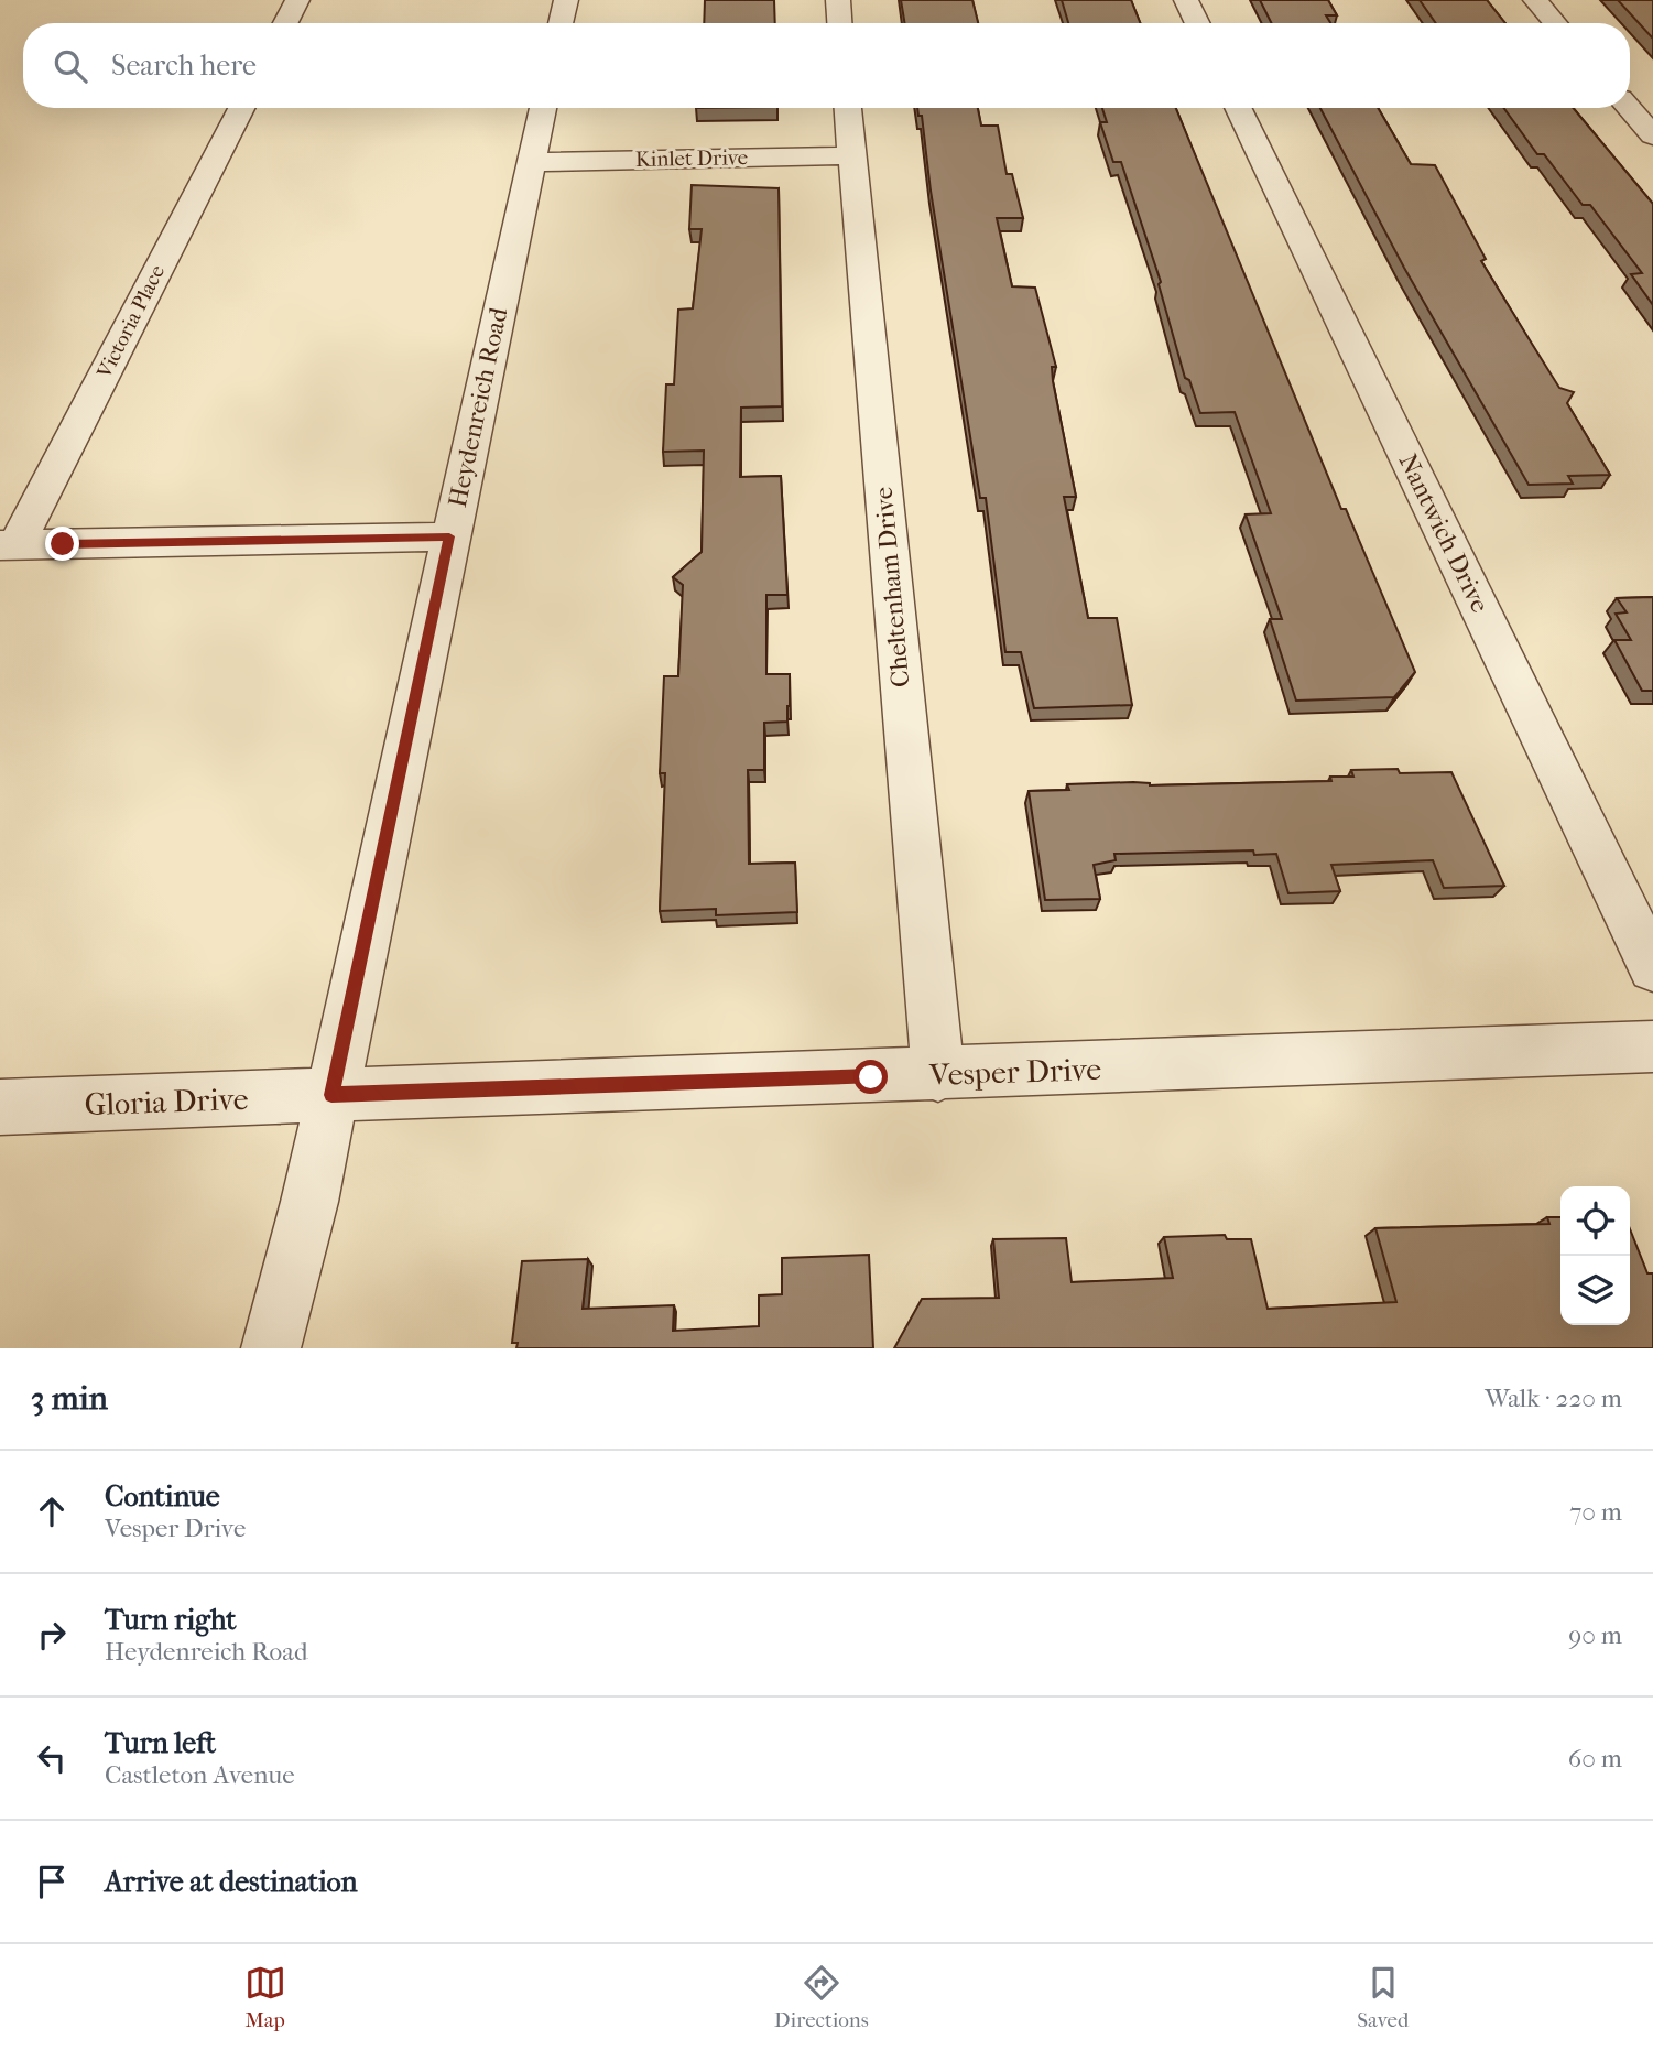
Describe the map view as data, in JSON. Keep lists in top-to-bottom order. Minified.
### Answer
{"streets":{"street":["Kinlet Drive","Victoria Place","Heydenreich Road","Nantwich Drive","Cheltenham Drive","Vesper Drive","Gloria Drive"]},"crossings":[["Kinlet Drive","Heydenreich Road"],["Kinlet Drive","Cheltenham Drive"],["Heydenreich Road","Vesper Drive"],["Heydenreich Road","Gloria Drive"],["Cheltenham Drive","Vesper Drive"],["Vesper Drive","Gloria Drive"]],"page":{"search":"Search here","heading":["3 min","Walk · 220 m"],"list":[["Continue","Vesper Drive","70 m"],["Turn right","Heydenreich Road","90 m"],["Turn left","Castleton Avenue","60 m"],"Arrive at destination"],"nav":["Map","Directions","Saved"]}}
